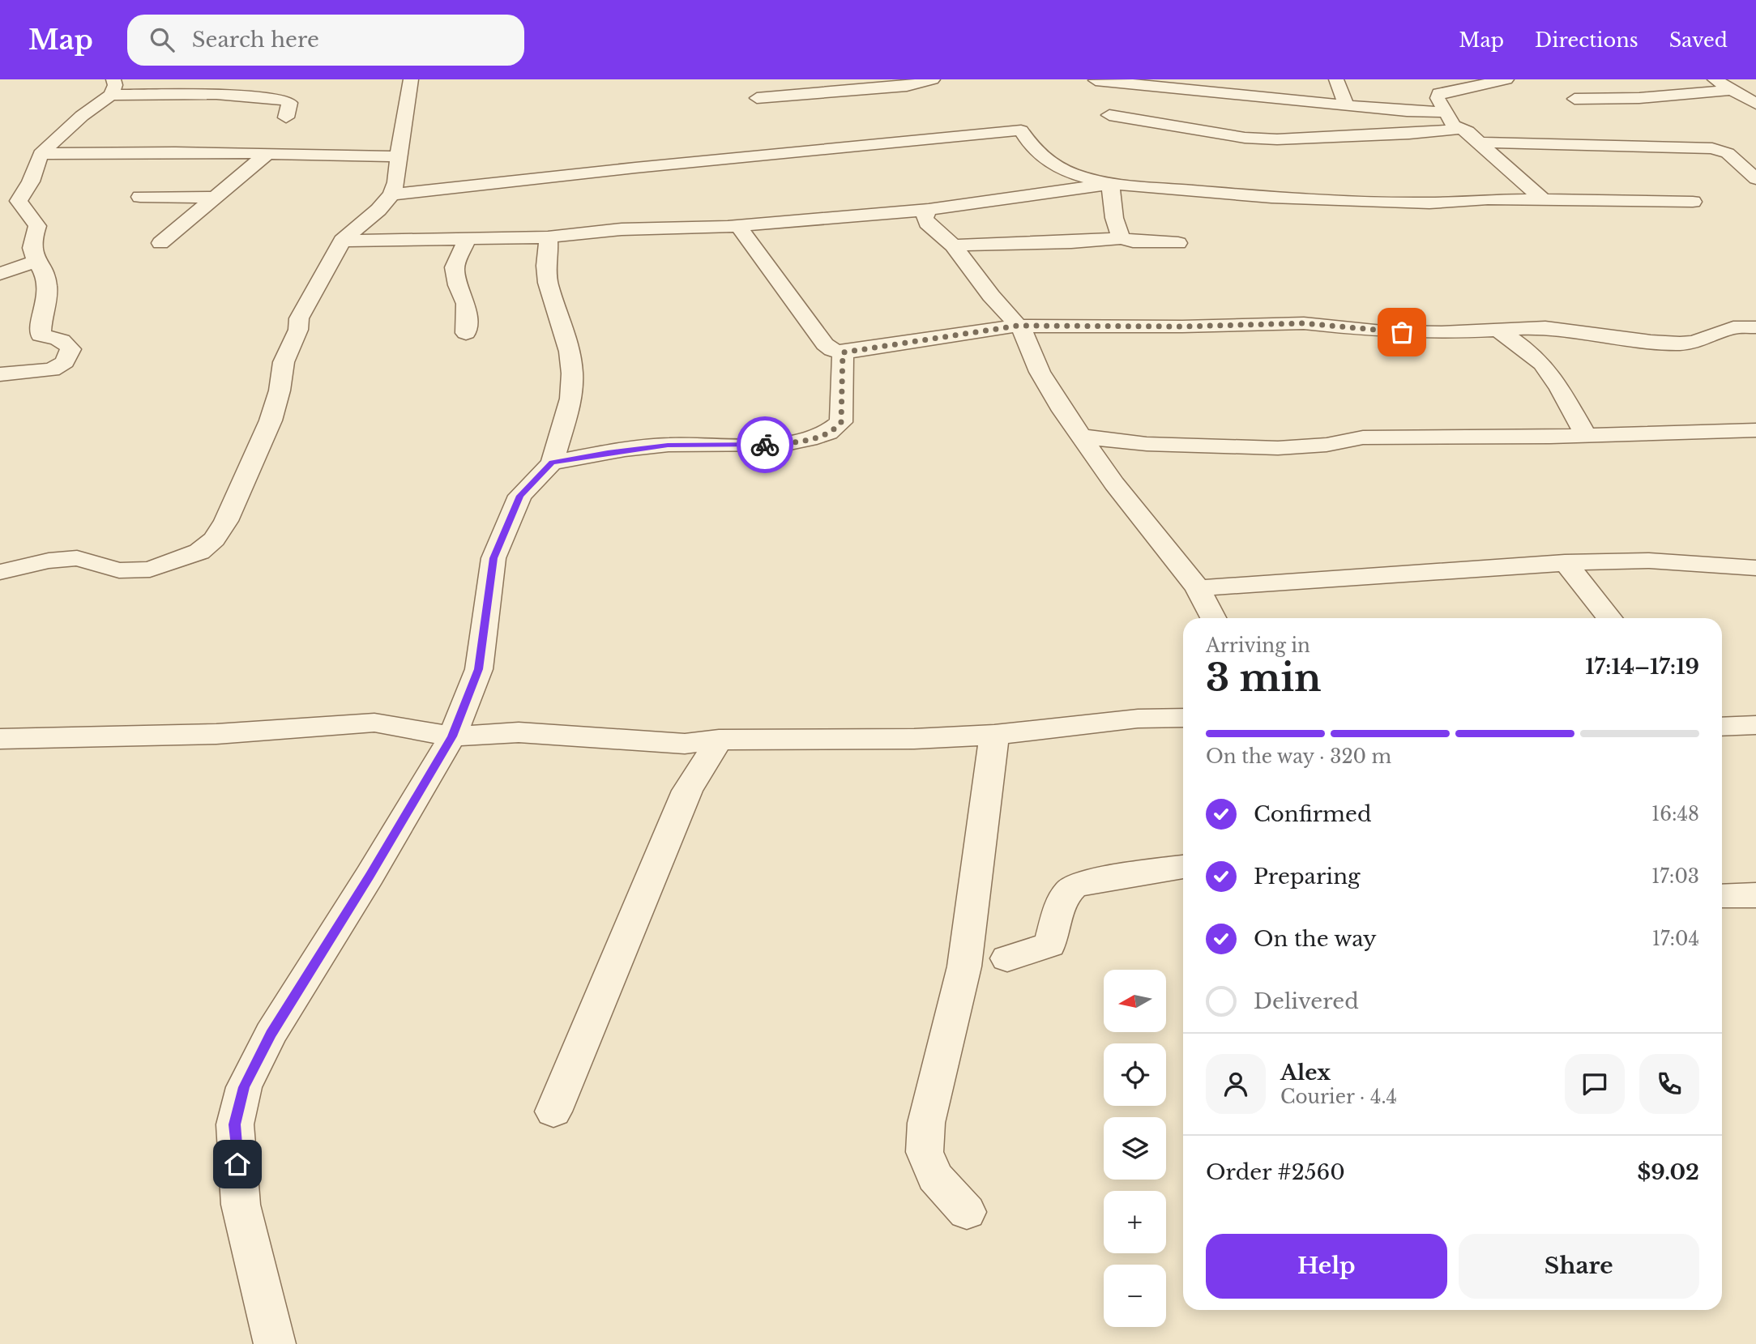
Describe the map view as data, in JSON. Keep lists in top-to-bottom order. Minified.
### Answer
{"north":"left","page":{"header":"Map","search":"Search here","nav":["Map","Directions","Saved"],"heading":["3 min","Arriving in","17:14–17:19"],"panel":["Alex","Courier · 4.4","Order #2560","$9.02"],"bar":"On the way · 320 m","list":[["Confirmed","16:48"],["Preparing","17:03"],["On the way","17:04"],"Delivered"],"map_buttons":["+","−"],"buttons":["Help","Share"]}}
